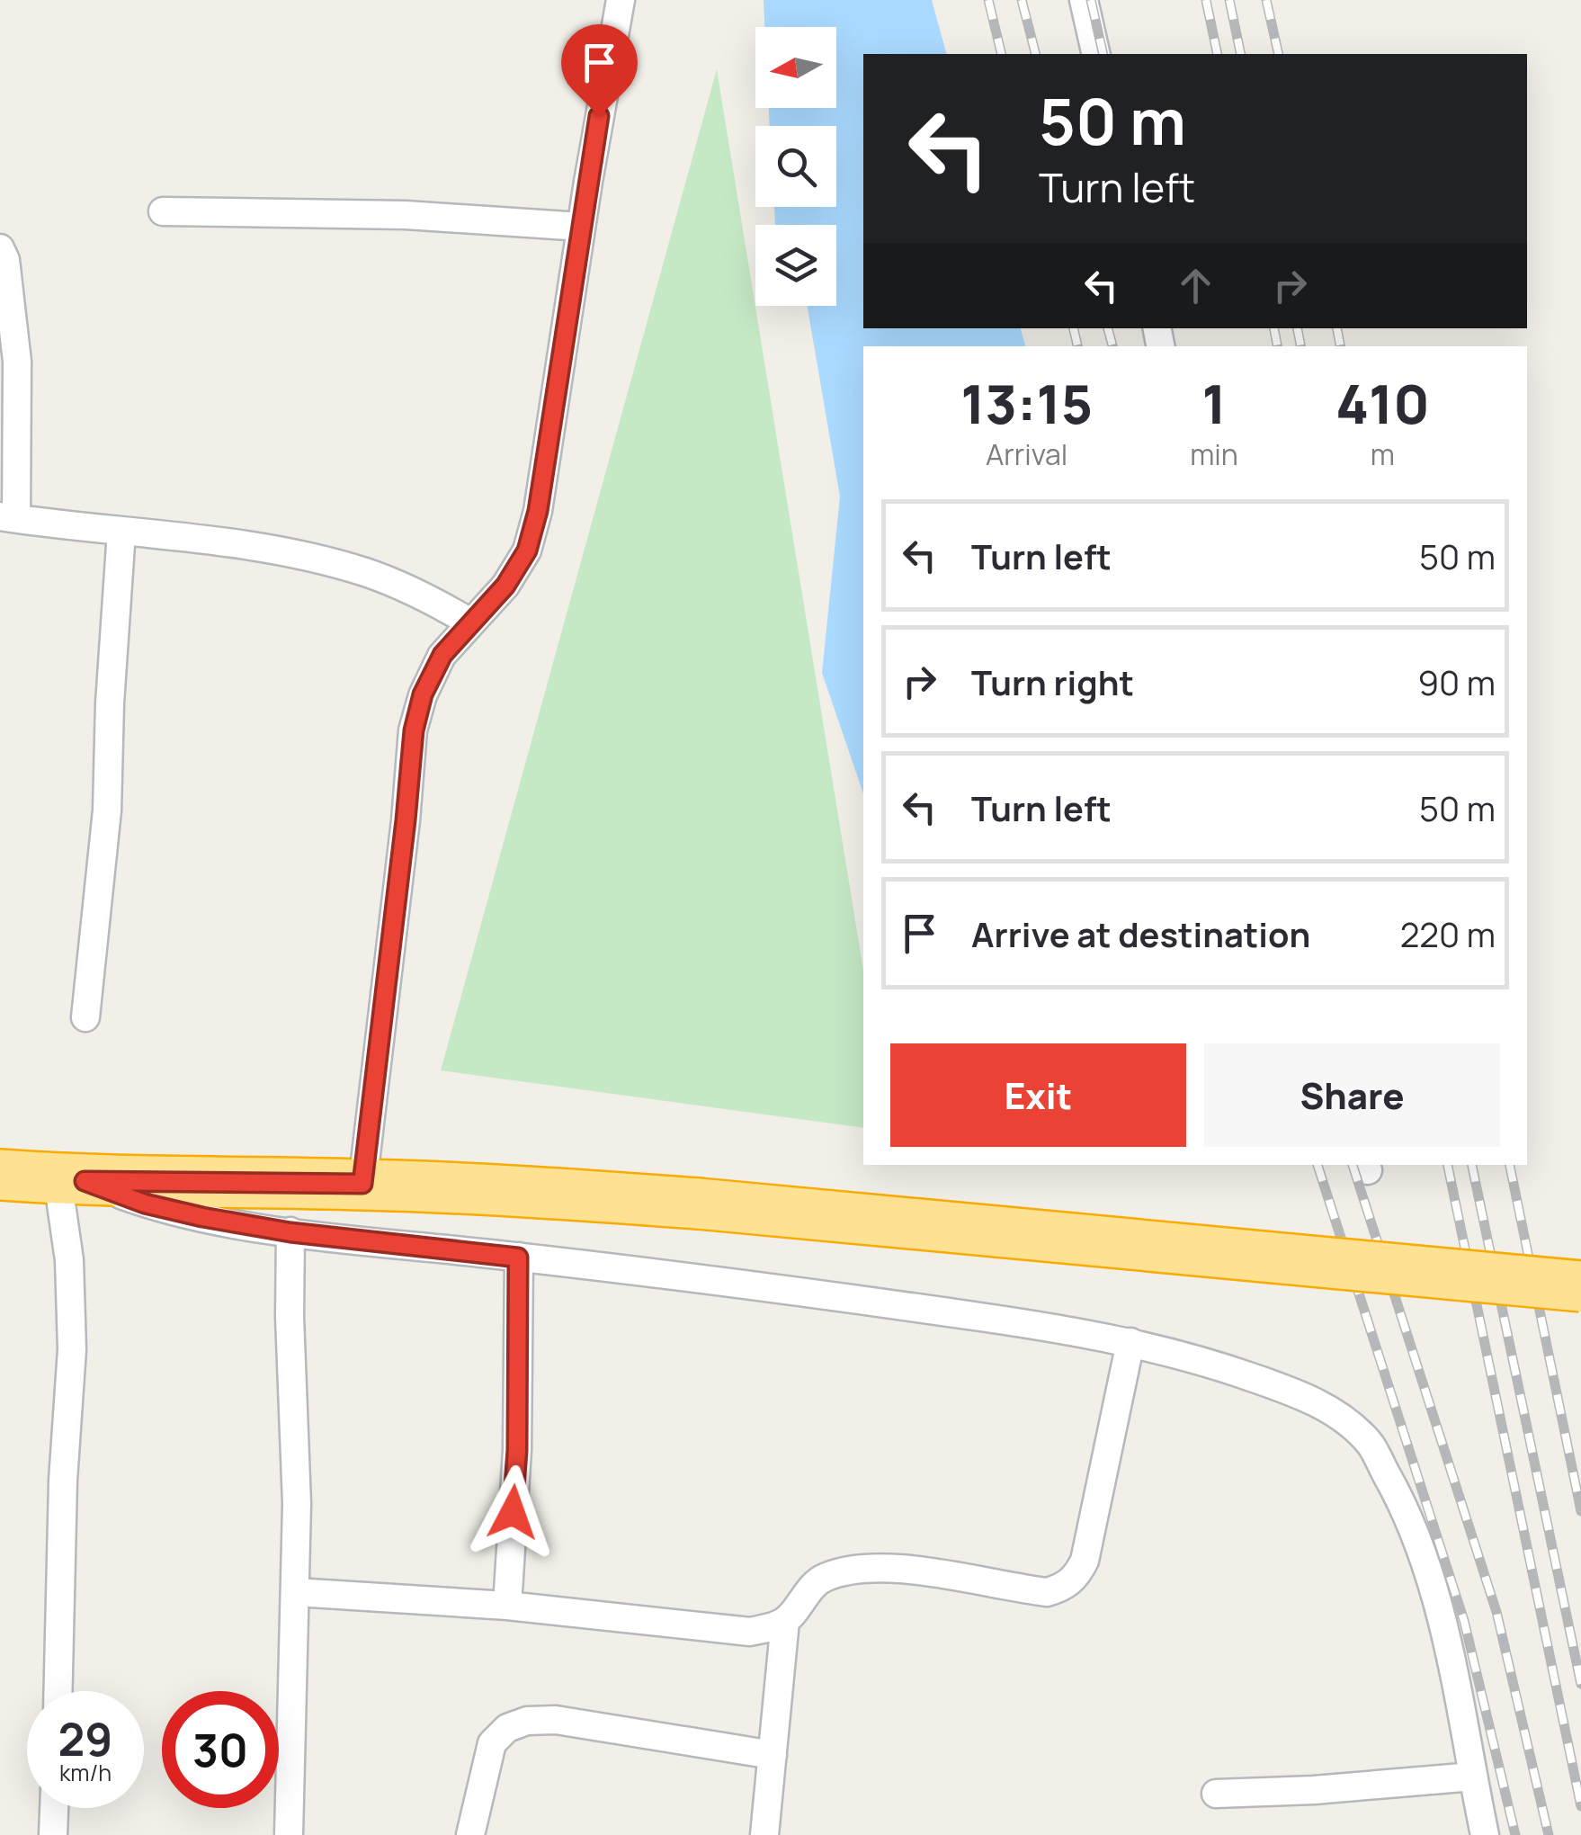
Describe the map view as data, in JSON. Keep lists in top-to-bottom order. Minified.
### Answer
{"north":"left","page":{"turn":["50 m","Turn left"],"eta":["13:15","Arrival","1","min","410","m"],"list":[{"name":"Turn left","value":"50 m"},{"name":"Turn right","value":"90 m"},{"name":"Turn left","value":"50 m"},{"name":"Arrive at destination","value":"220 m"}],"buttons":["Exit","Share"],"speed":"29 km/h","limit":"30"}}
